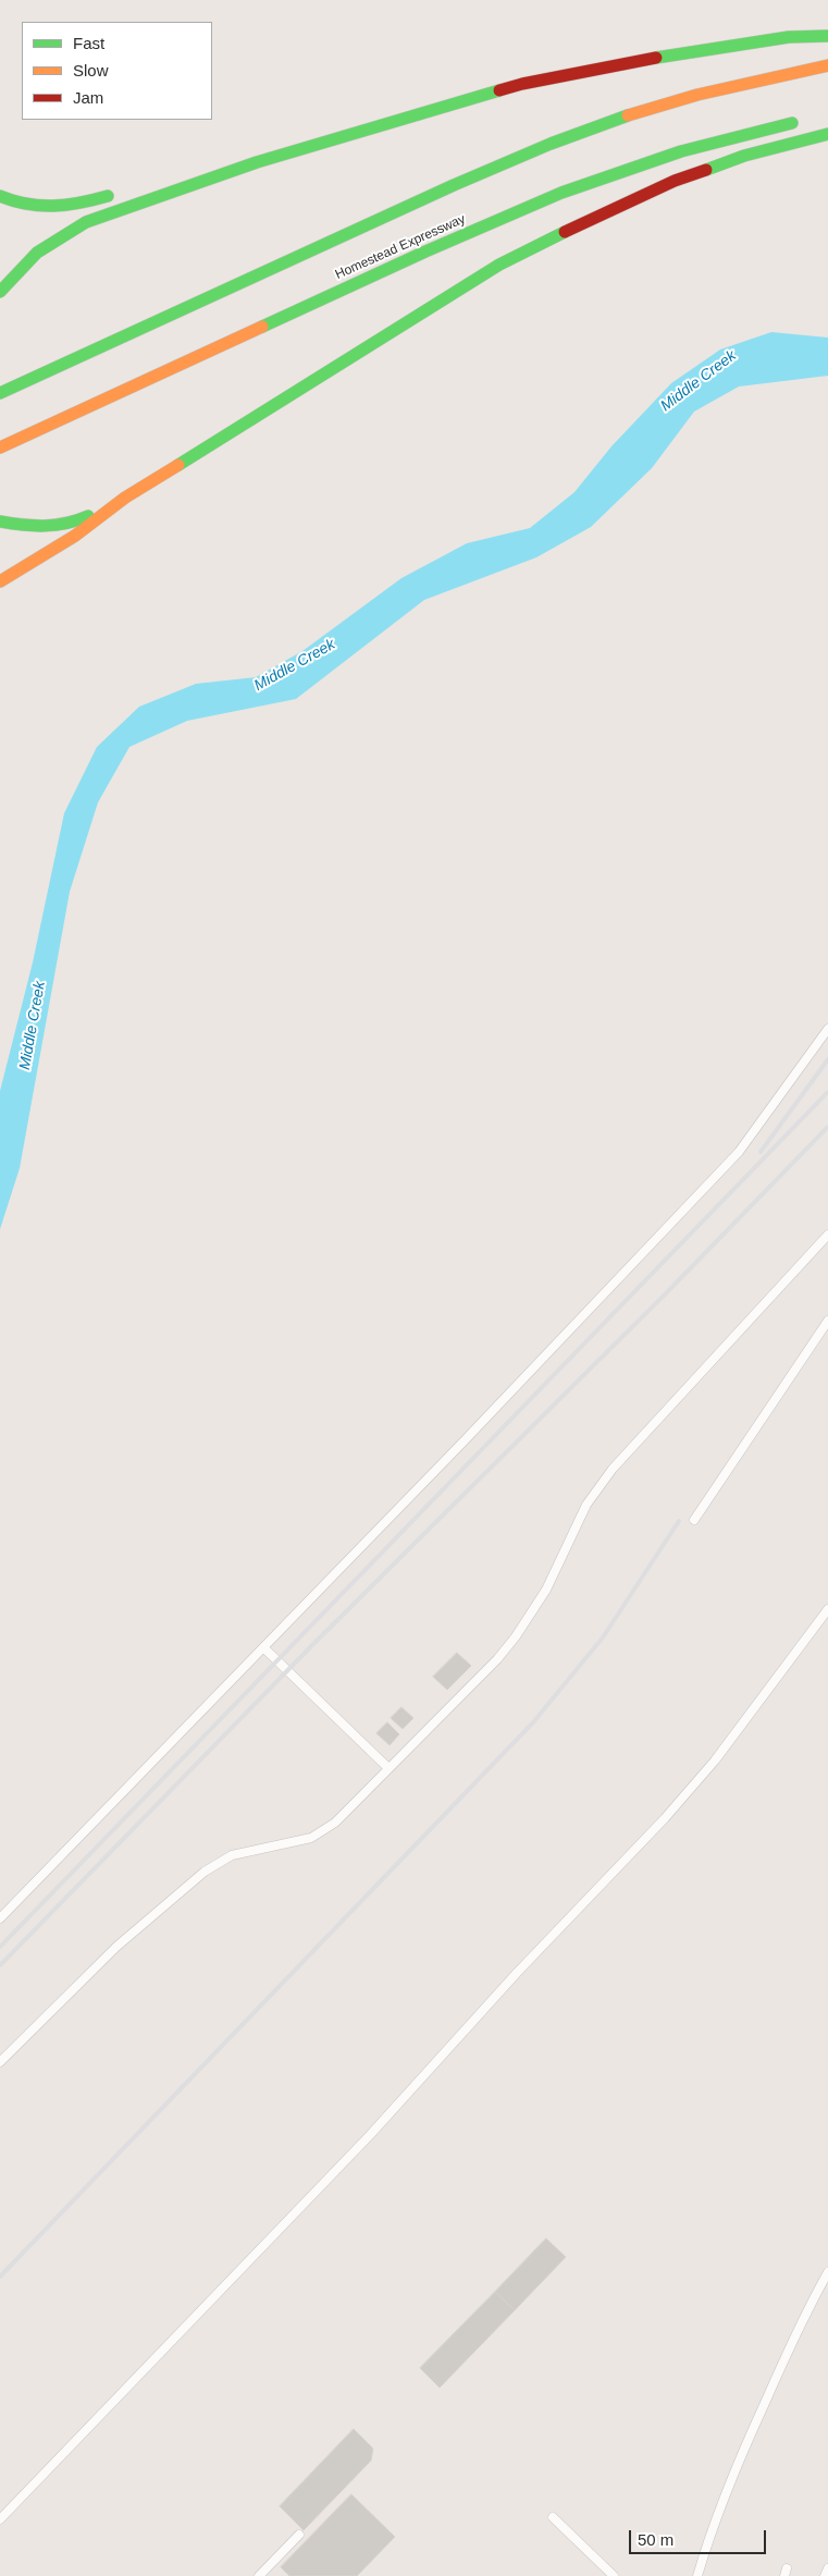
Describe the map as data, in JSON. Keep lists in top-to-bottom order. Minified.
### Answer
{"streets":{"highway":["Homestead Expressway"]},"water":["Middle Creek"],"legend":["Fast","Slow","Jam"],"scale_bar":"50 m"}
